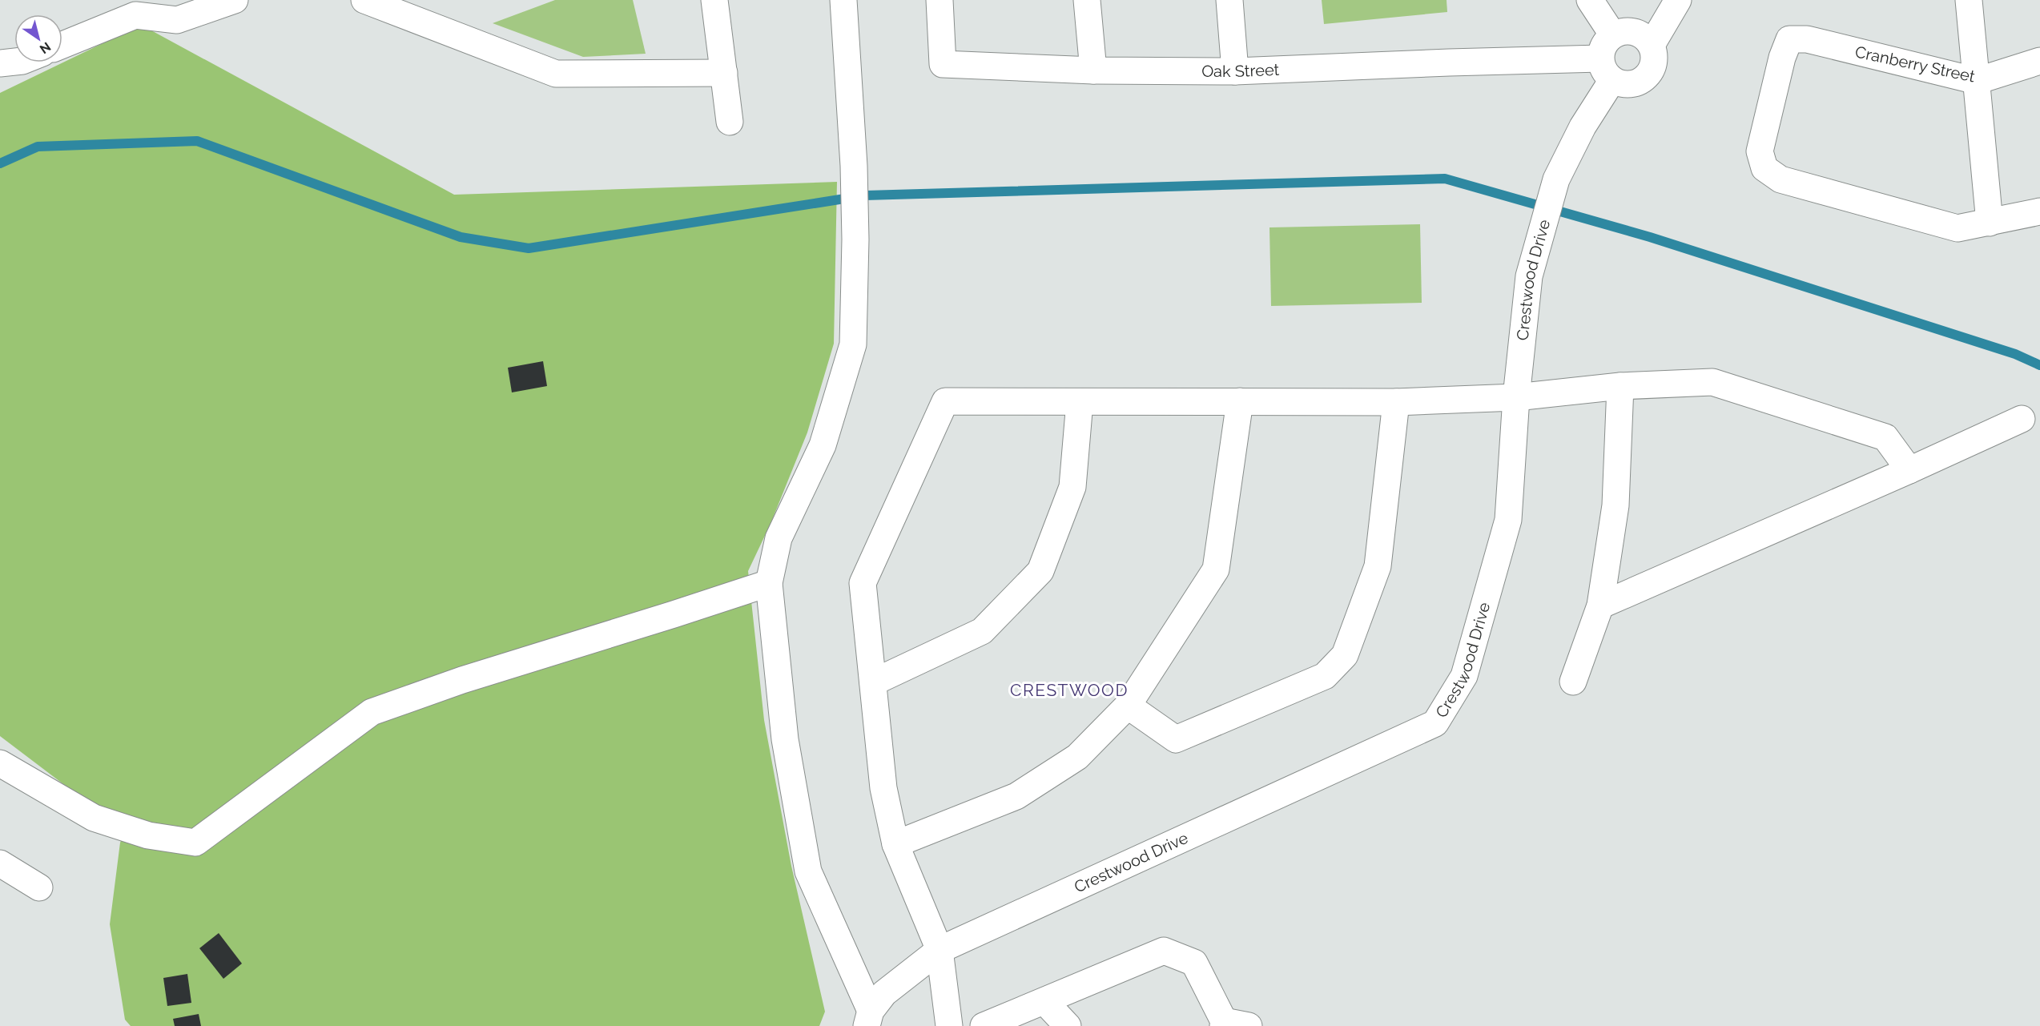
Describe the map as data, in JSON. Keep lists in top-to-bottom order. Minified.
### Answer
{"streets":{"street":["Cranberry Street","Oak Street","Crestwood Drive"]},"crossings":[["Oak Street","Crestwood Drive"]],"districts":["CRESTWOOD"],"north":"bottom right"}
